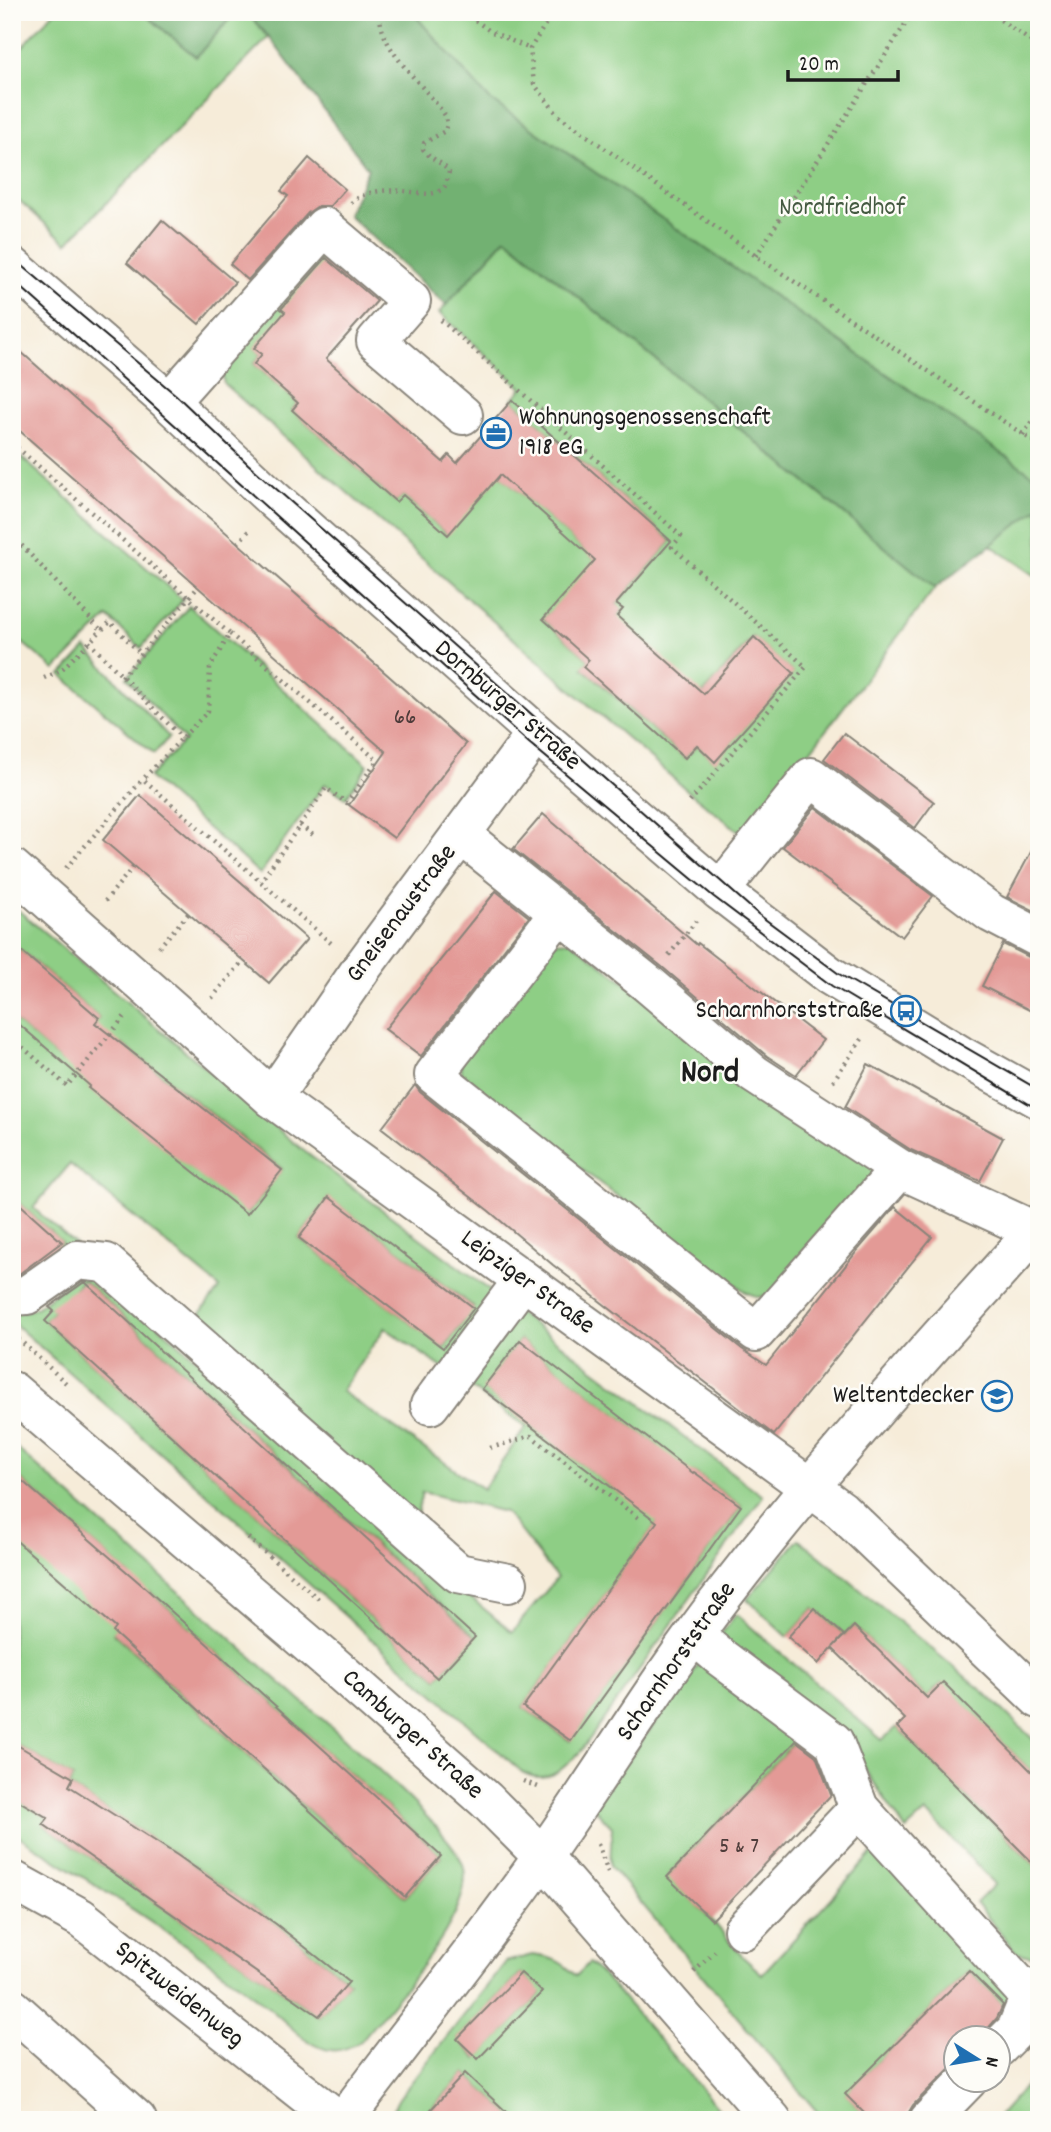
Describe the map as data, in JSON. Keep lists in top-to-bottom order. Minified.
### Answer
{"streets":{"street":["Dornburger Straße","Gneisenaustraße","Leipziger Straße","Scharnhorststraße","Camburger Straße","Spitzweidenweg"]},"crossings":[["Dornburger Straße","Gneisenaustraße"],["Gneisenaustraße","Leipziger Straße"],["Leipziger Straße","Scharnhorststraße"],["Scharnhorststraße","Camburger Straße"]],"districts":["Nord"],"parks":["Nordfriedhof"],"places":{"office":["Wohnungsgenossenschaft 1918 eG"],"bus stop":["Scharnhorststraße"],"school or university":["Weltentdecker"]},"house_numbers":["66","5 & 7"],"scale_bar":"20 m","north":"right"}
